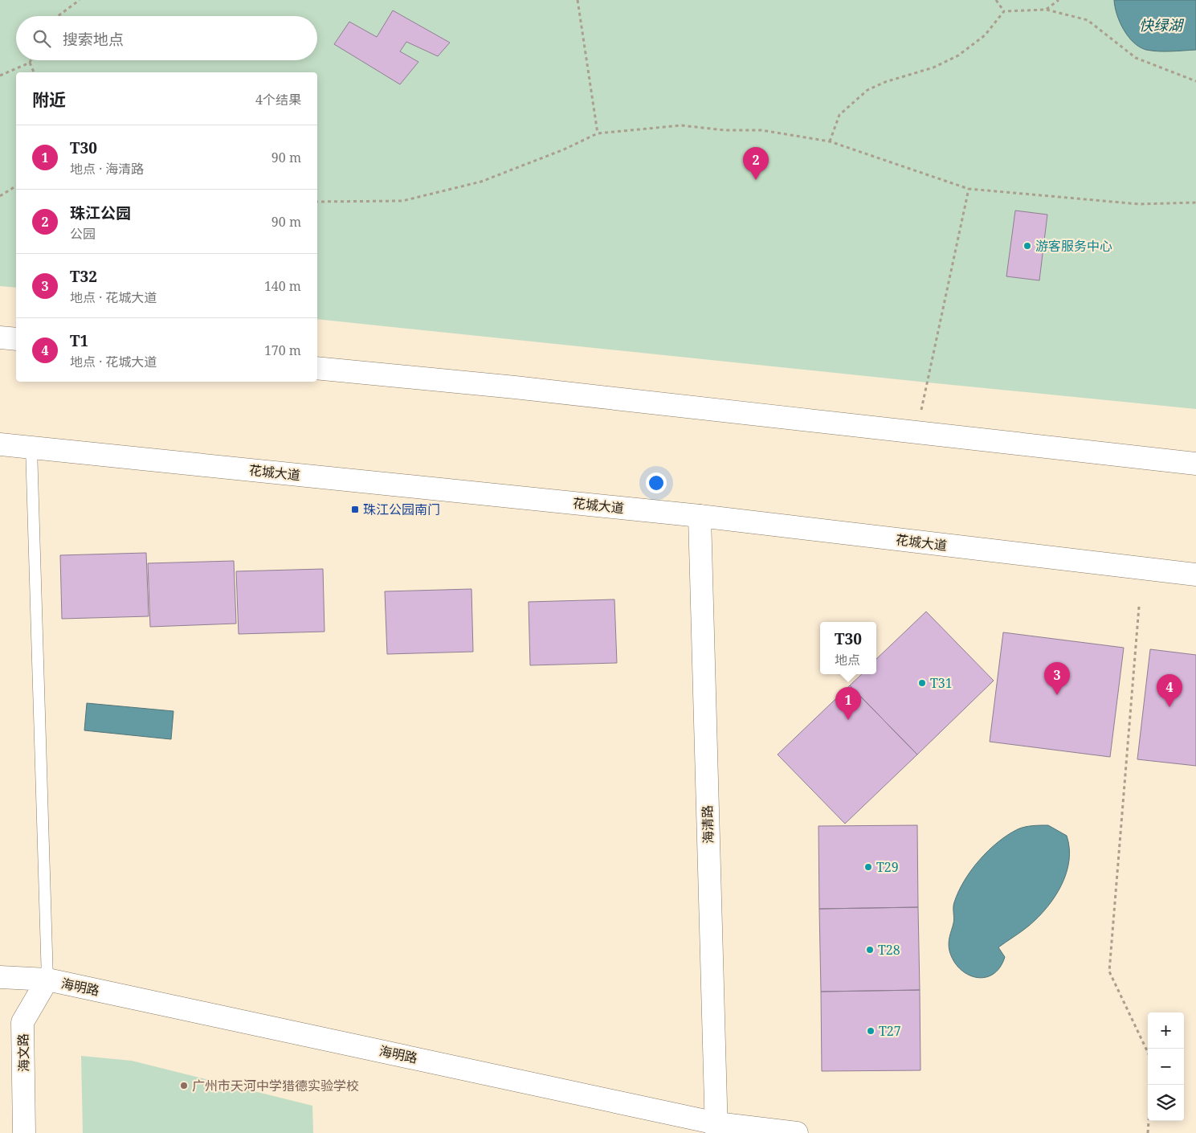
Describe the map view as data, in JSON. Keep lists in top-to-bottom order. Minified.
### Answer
{"streets":{"main road":["花城大道","海清路","海明路","海文路"]},"crossings":[["花城大道","海清路"],["海清路","海明路"],["海明路","海文路"]],"water":["快绿湖"],"places":{"other":["游客服务中心","T31","T29","T28","T27","广州市天河中学猎德实验学校"],"transit":["珠江公园南门"]},"page":{"search":"搜索地点","heading":["附近","4个结果"],"list":[{"mark":"1","name":"T30","note":"地点 · 海清路","value":"90 m"},{"mark":"2","name":"珠江公园","note":"公园","value":"90 m"},{"mark":"3","name":"T32","note":"地点 · 花城大道","value":"140 m"},{"mark":"4","name":"T1","note":"地点 · 花城大道","value":"170 m"}],"pins":["2","3","4","1"],"popup":["T30","地点"],"map_buttons":["+","−"]}}
